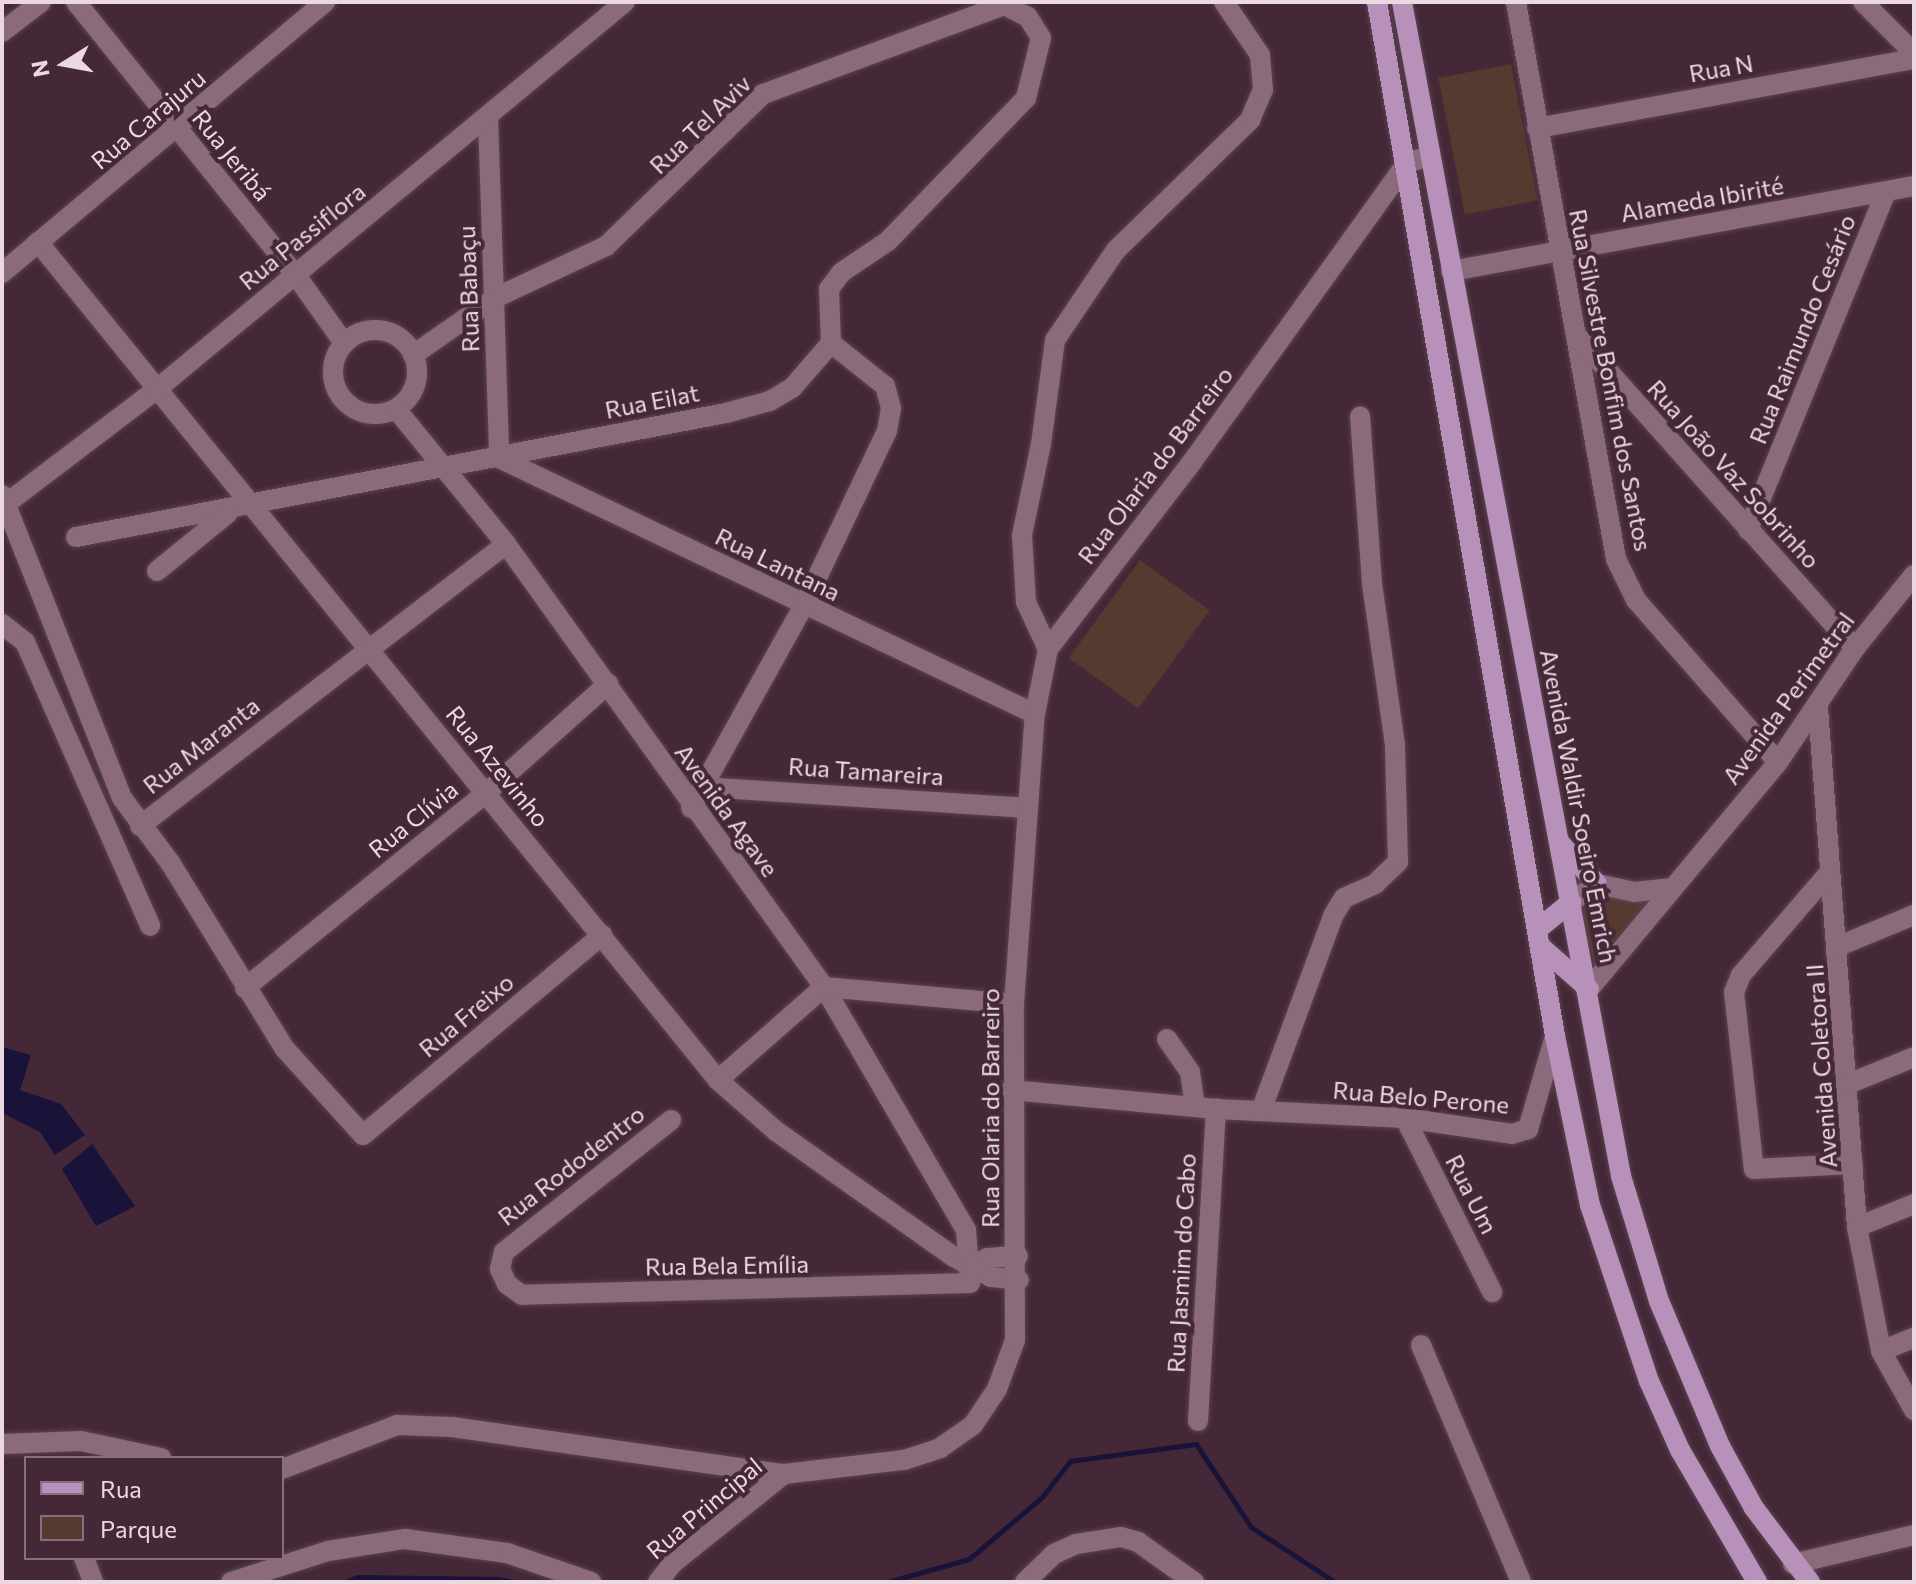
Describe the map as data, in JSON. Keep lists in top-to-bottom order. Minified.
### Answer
{"streets":{"main road":["Avenida Waldir Soeiro Emrich"],"street":["Rua N","Rua Carajuru","Rua Tel Aviv","Rua Jeribá","Alameda Ibirité","Rua Passiflora","Rua Babaçu","Rua Raimundo Cesário","Rua Silvestre Bonfim dos Santos","Rua Eilat","Rua Olaria do Barreiro","Rua João Vaz Sobrinho","Rua Lantana","Avenida Perimetral","Rua Maranta","Rua Azevinho","Rua Tamareira","Avenida Agave","Rua Clívia","Rua Freixo","Avenida Coletora II","Rua Belo Perone","Rua Rododentro","Rua Um","Rua Jasmim do Cabo","Rua Bela Emília","Rua Principal"]},"crossings":[["Rua N","Rua Silvestre Bonfim dos Santos"],["Rua Carajuru","Rua Jeribá"],["Rua Carajuru","Rua Azevinho"],["Rua Tel Aviv","Rua Jeribá"],["Rua Tel Aviv","Rua Babaçu"],["Rua Tel Aviv","Rua Eilat"],["Rua Tel Aviv","Avenida Agave"],["Rua Jeribá","Rua Passiflora"],["Rua Jeribá","Avenida Agave"],["Alameda Ibirité","Rua Raimundo Cesário"],["Alameda Ibirité","Rua Silvestre Bonfim dos Santos"],["Alameda Ibirité","Avenida Waldir Soeiro Emrich"],["Rua Passiflora","Rua Babaçu"],["Rua Passiflora","Rua Azevinho"],["Rua Babaçu","Rua Eilat"],["Rua Babaçu","Rua Lantana"],["Rua Raimundo Cesário","Rua João Vaz Sobrinho"],["Rua Silvestre Bonfim dos Santos","Rua João Vaz Sobrinho"],["Rua Silvestre Bonfim dos Santos","Avenida Perimetral"],["Rua Eilat","Rua Lantana"],["Rua Eilat","Rua Azevinho"],["Rua Eilat","Avenida Agave"],["Rua Olaria do Barreiro","Rua Lantana"],["Rua Olaria do Barreiro","Rua Azevinho"],["Rua Olaria do Barreiro","Rua Tamareira"],["Rua Olaria do Barreiro","Rua Belo Perone"],["Rua Olaria do Barreiro","Rua Principal"],["Rua João Vaz Sobrinho","Avenida Perimetral"],["Avenida Perimetral","Avenida Waldir Soeiro Emrich"],["Avenida Perimetral","Avenida Coletora II"],["Rua Maranta","Rua Azevinho"],["Rua Maranta","Avenida Agave"],["Rua Maranta","Rua Clívia"],["Rua Maranta","Rua Freixo"],["Rua Azevinho","Avenida Agave"],["Rua Azevinho","Rua Clívia"],["Rua Azevinho","Rua Freixo"],["Rua Azevinho","Rua Bela Emília"],["Avenida Agave","Rua Clívia"],["Avenida Agave","Rua Bela Emília"],["Rua Belo Perone","Rua Um"],["Rua Belo Perone","Rua Jasmim do Cabo"],["Rua Rododentro","Rua Bela Emília"]],"legend":["Rua","Parque"],"north":"left"}
